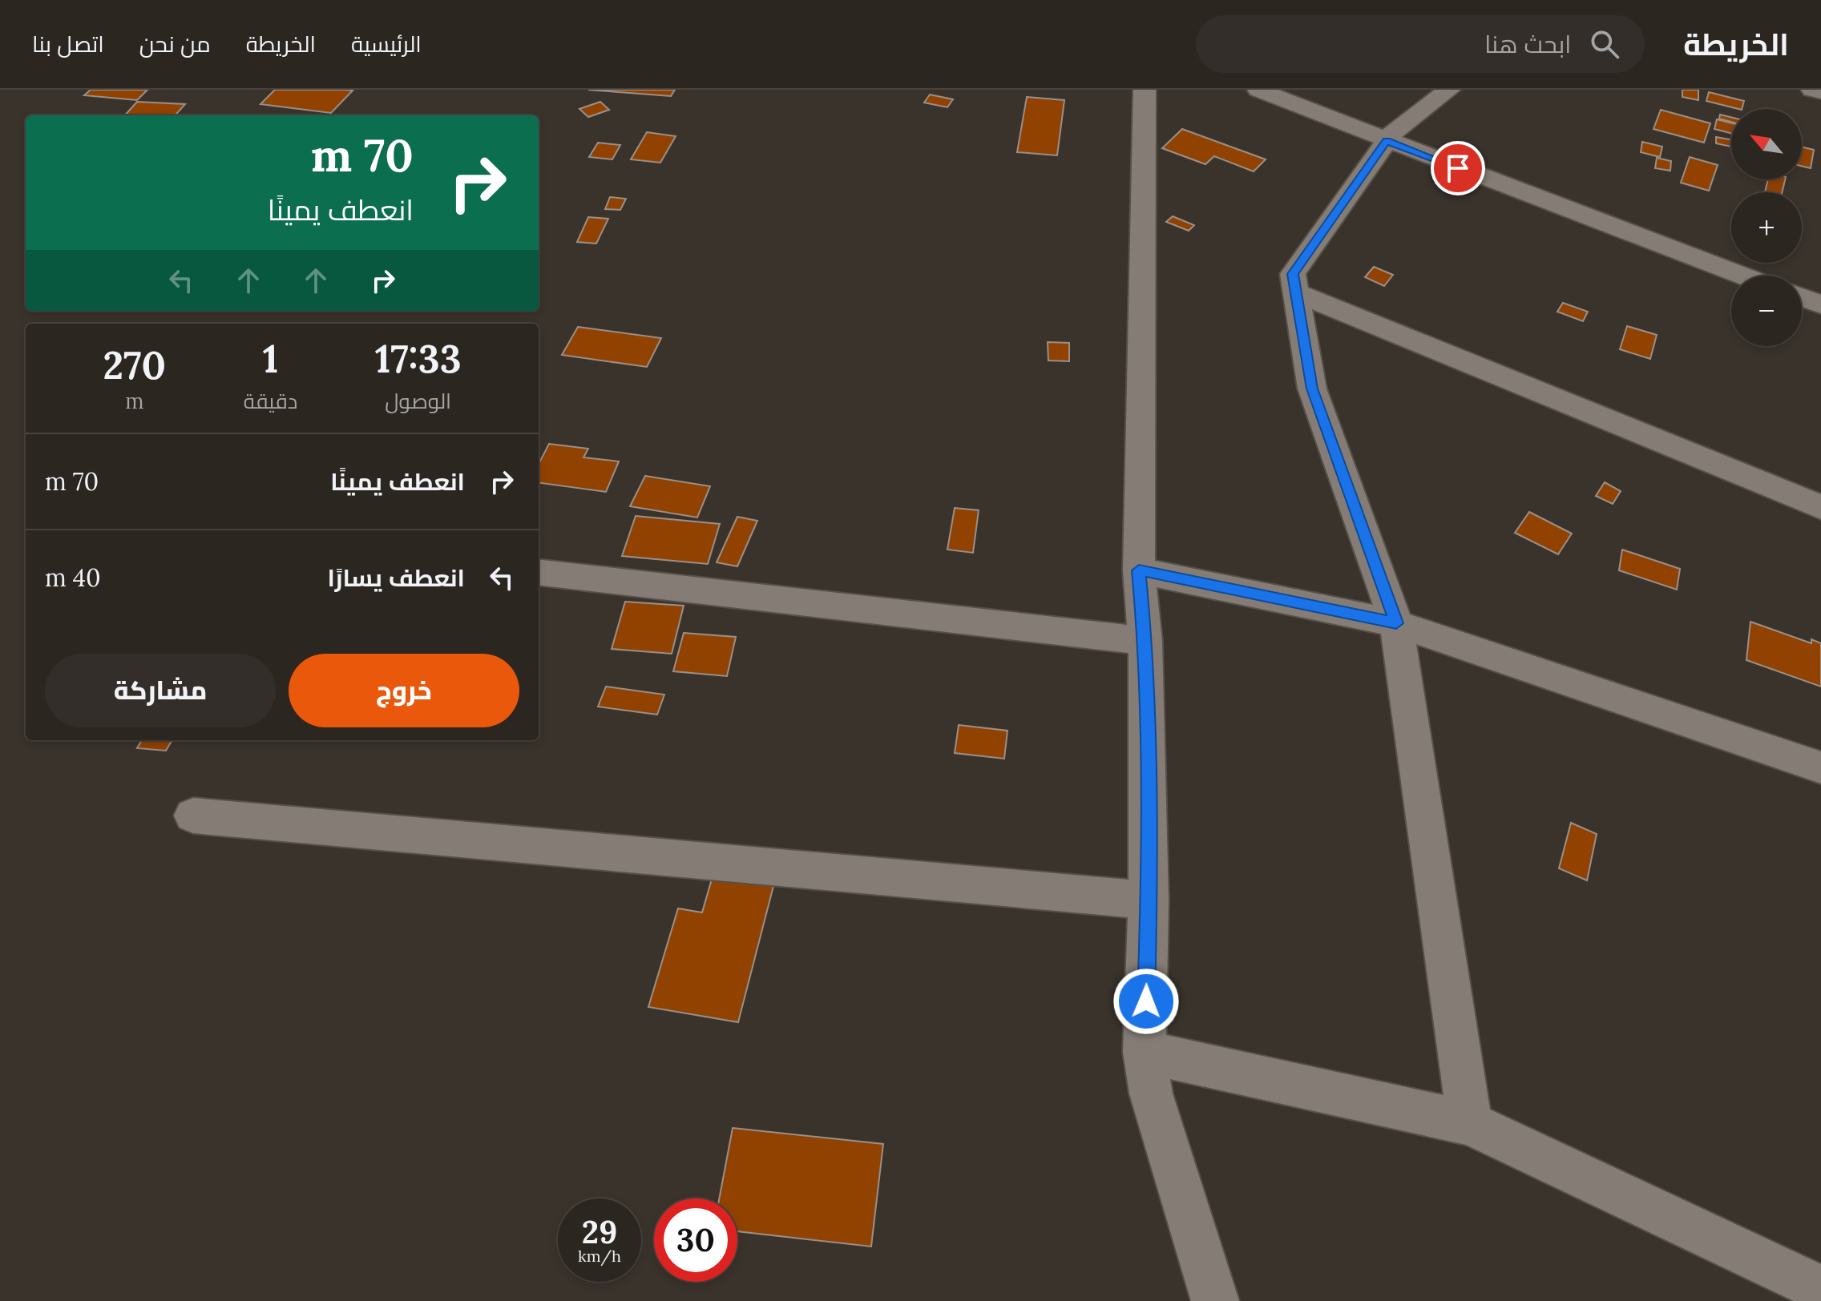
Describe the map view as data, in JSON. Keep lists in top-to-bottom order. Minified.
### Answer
{"north":"top left","page":{"header":"الخريطة","search":"ابحث هنا","nav":["الرئيسية","الخريطة","من نحن","اتصل بنا"],"map_buttons":["+","−"],"turn":["70 m","انعطف يمينًا"],"eta":["17:33","الوصول","1","دقيقة","270","m"],"list":[{"name":"انعطف يمينًا","value":"70 m"},{"name":"انعطف يسارًا","value":"40 m"}],"buttons":["خروج","مشاركة"],"speed":"29 km/h","limit":"30"}}
